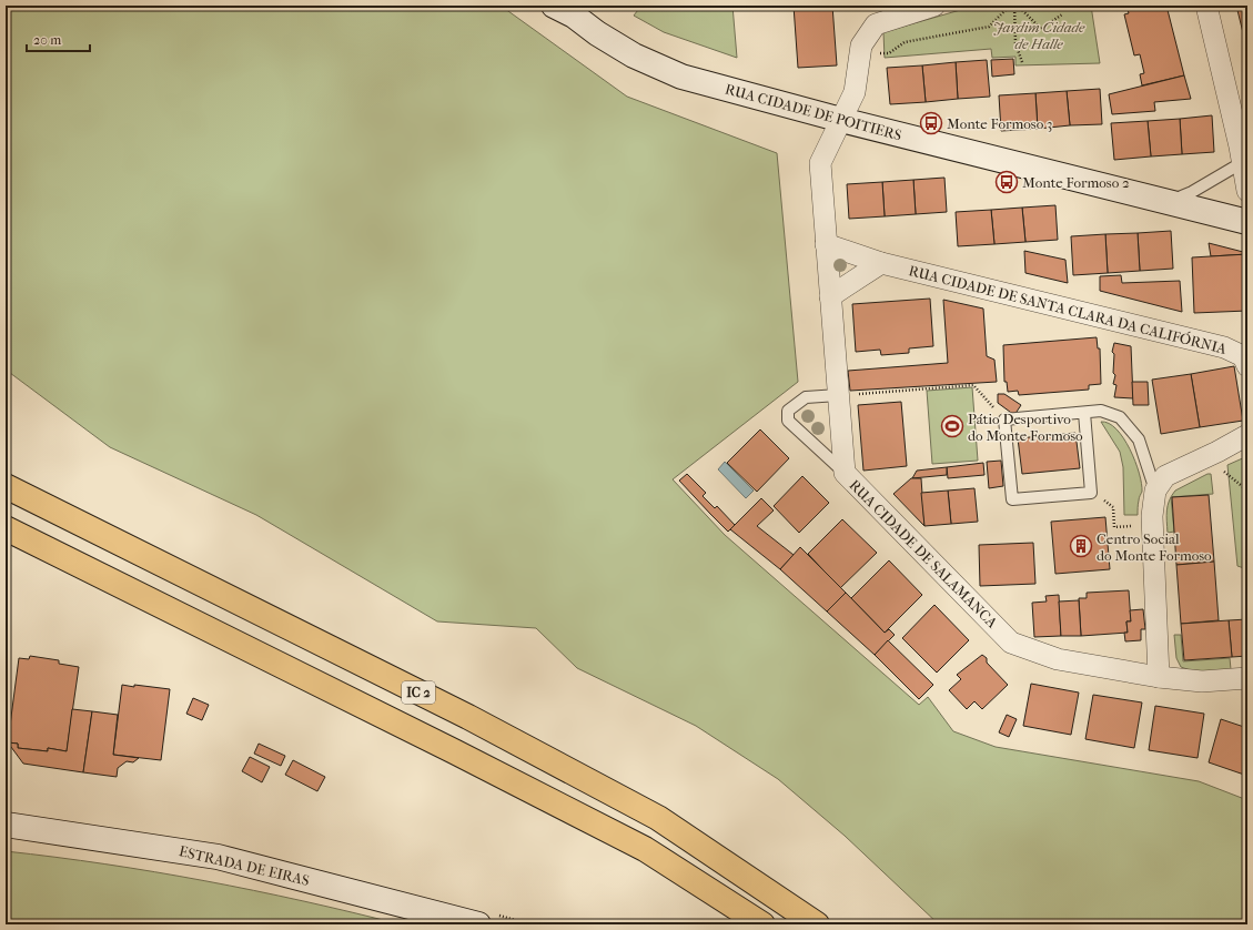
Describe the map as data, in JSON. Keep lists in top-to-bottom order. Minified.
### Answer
{"streets":{"highway":["IC 2"],"street":["RUA CIDADE DE POITIERS","RUA CIDADE DE SANTA CLARA DA CALIFÓRNIA","RUA CIDADE DE SALAMANCA","ESTRADA DE EIRAS"]},"crossings":[["RUA CIDADE DE POITIERS","RUA CIDADE DE SALAMANCA"],["RUA CIDADE DE SANTA CLARA DA CALIFÓRNIA","RUA CIDADE DE SALAMANCA"]],"parks":["Jardim Cidade de Halle"],"places":{"bus stop":["Monte Formoso 3","Monte Formoso 2"],"sports":["Pátio Desportivo do Monte Formoso"],"building":["Centro Social do Monte Formoso"]},"scale_bar":"20 m"}
